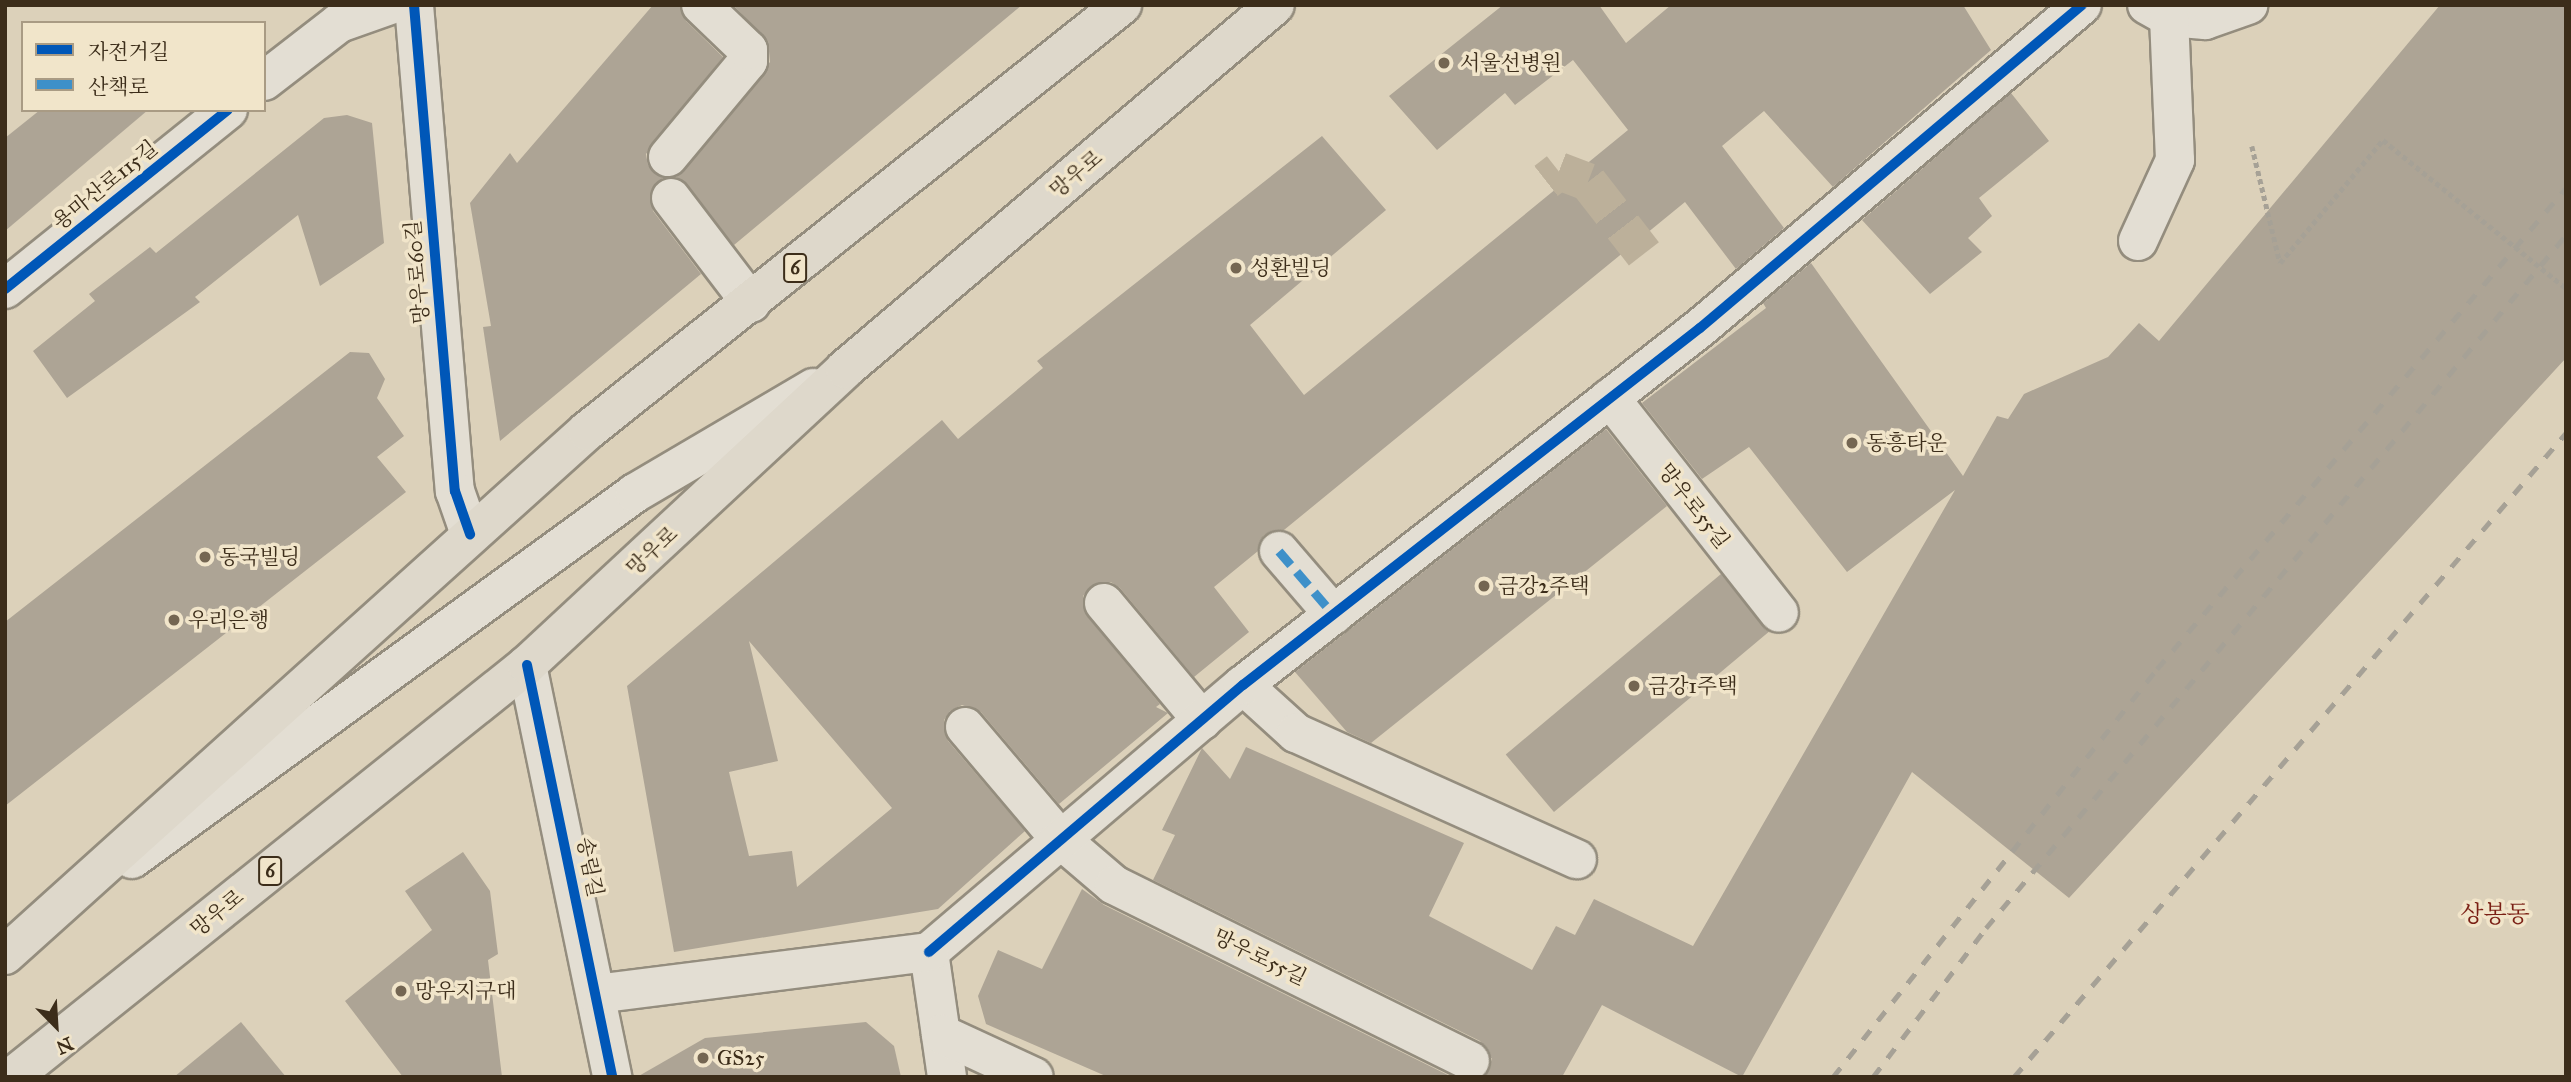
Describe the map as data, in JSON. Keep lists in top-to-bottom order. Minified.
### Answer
{"streets":{"main road":["망우로","6"],"street":["용마산로115길","망우로60길","망우로55길","송림길"]},"crossings":[["망우로","송림길"],["6","망우로60길"]],"districts":["상봉동"],"places":["서울선병원","성환빌딩","동흥타운","동국빌딩","금강2주택","우리은행","금강1주택","망우지구대","GS25"],"legend":["자전거길","산책로"],"north":"bottom right"}
